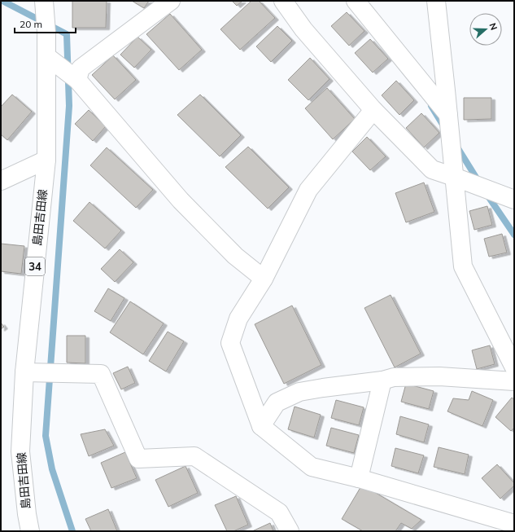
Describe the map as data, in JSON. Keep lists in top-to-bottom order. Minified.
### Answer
{"streets":{"street":["島田吉田線","34"]},"scale_bar":"20 m","north":"right"}
